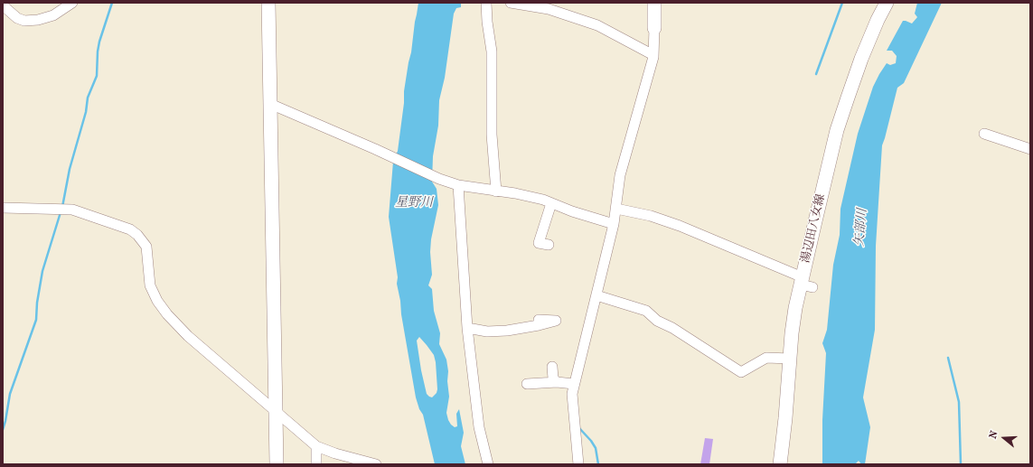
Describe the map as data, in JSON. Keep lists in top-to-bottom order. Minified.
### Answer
{"streets":{"street":["湯辺田八女線"]},"water":["星野川","矢部川"],"north":"left"}
